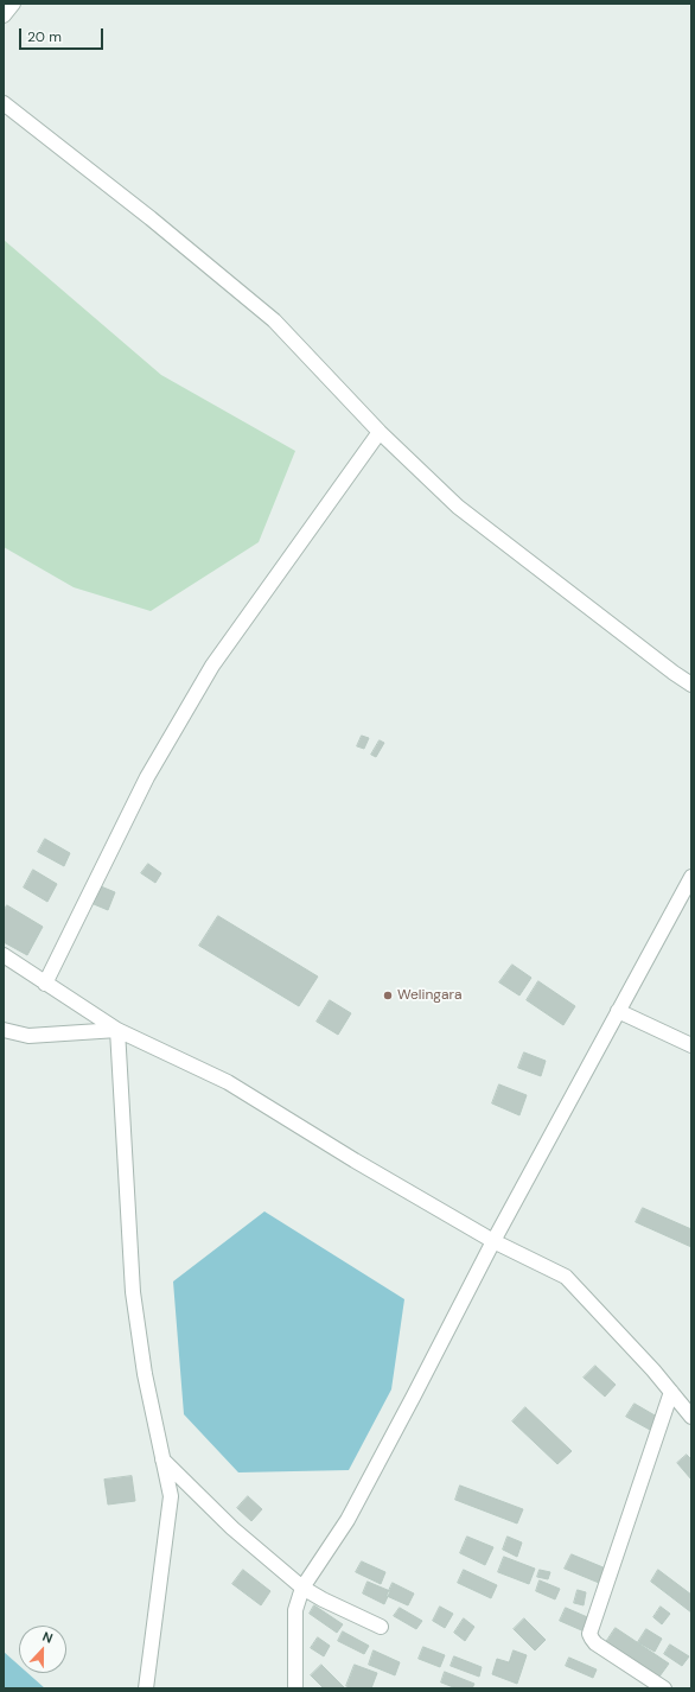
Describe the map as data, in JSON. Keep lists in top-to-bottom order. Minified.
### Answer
{"places":["Welingara"],"scale_bar":"20 m","north":"top"}
